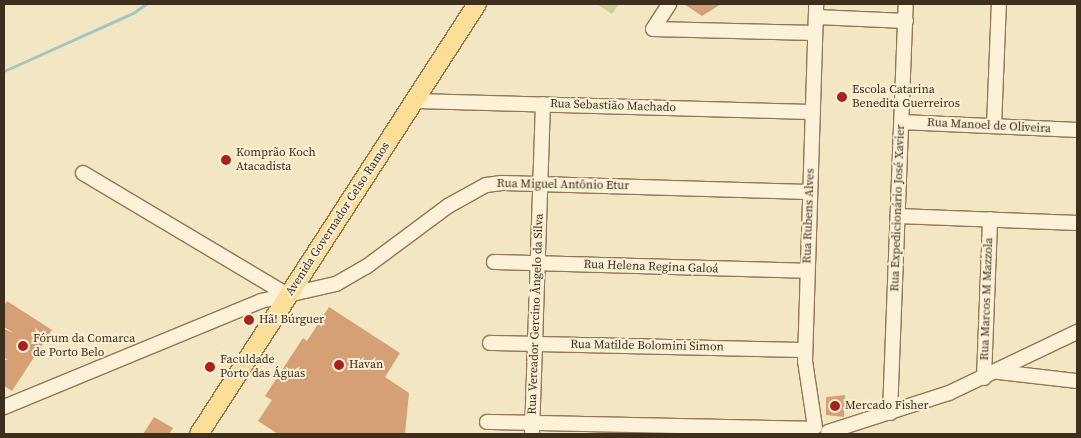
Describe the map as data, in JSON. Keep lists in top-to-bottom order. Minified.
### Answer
{"streets":{"main road":["Avenida Governador Celso Ramos"],"street":["Rua Sebastião Machado","Rua Manoel de Oliveira","Rua Miguel Antônio Etur","Rua Expedicionário José Xavier","Rua Rubens Alves","Rua Helena Regina Galoá","Rua Marcos M Mazzola","Rua Vereador Gercino Ângelo da Silva","Rua Matilde Bolomini Simon"]},"crossings":[["Rua Sebastião Machado","Rua Rubens Alves"],["Rua Sebastião Machado","Avenida Governador Celso Ramos"],["Rua Sebastião Machado","Rua Vereador Gercino Ângelo da Silva"],["Rua Manoel de Oliveira","Rua Expedicionário José Xavier"],["Rua Miguel Antônio Etur","Rua Rubens Alves"],["Rua Miguel Antônio Etur","Avenida Governador Celso Ramos"],["Rua Miguel Antônio Etur","Rua Vereador Gercino Ângelo da Silva"],["Rua Rubens Alves","Rua Helena Regina Galoá"],["Rua Rubens Alves","Rua Matilde Bolomini Simon"],["Rua Helena Regina Galoá","Rua Vereador Gercino Ângelo da Silva"],["Rua Vereador Gercino Ângelo da Silva","Rua Matilde Bolomini Simon"]],"places":["Escola Catarina Benedita Guerreiros","Komprão Koch Atacadista","Hã! Búrguer","Fórum da Comarca de Porto Belo","Havan","Faculdade Porto das Águas","Mercado Fisher"]}
